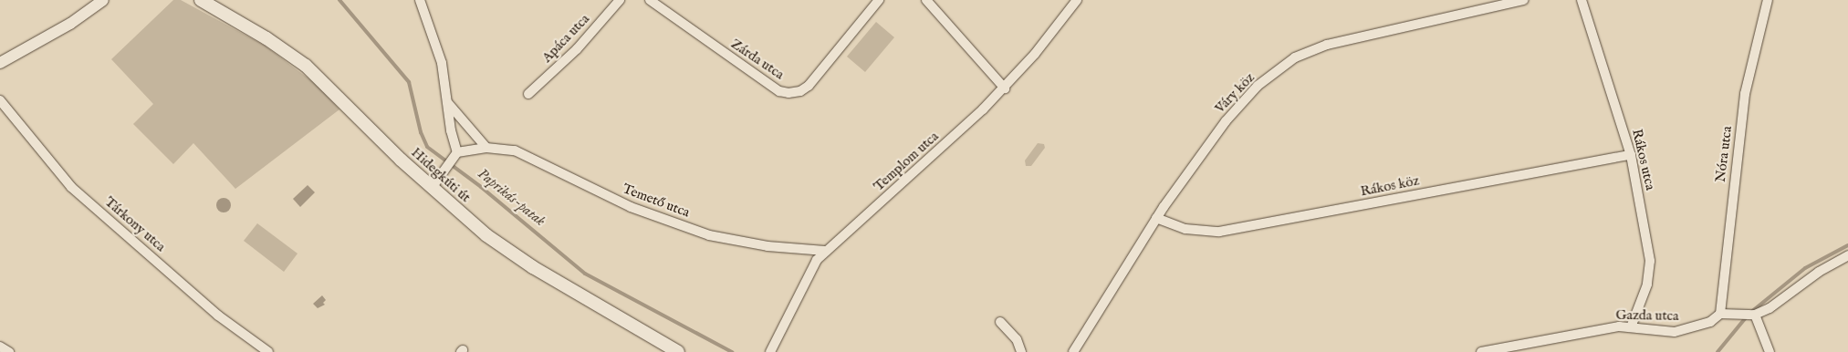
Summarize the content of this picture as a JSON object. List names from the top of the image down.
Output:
{
  "streets": {
    "main road": ["Hidegkúti út"],
    "street": [
      "Apáca utca",
      "Zárda utca",
      "Váry köz",
      "Nóra utca",
      "Rákos utca",
      "Templom utca",
      "Rákos köz",
      "Temető utca",
      "Tárkony utca",
      "Gazda utca"
    ]
  },
  "crossings": [
    ["Váry köz", "Rákos köz"],
    ["Nóra utca", "Gazda utca"],
    ["Rákos utca", "Rákos köz"],
    ["Rákos utca", "Gazda utca"],
    ["Templom utca", "Temető utca"]
  ],
  "water": ["Paprikás-patak"]
}
